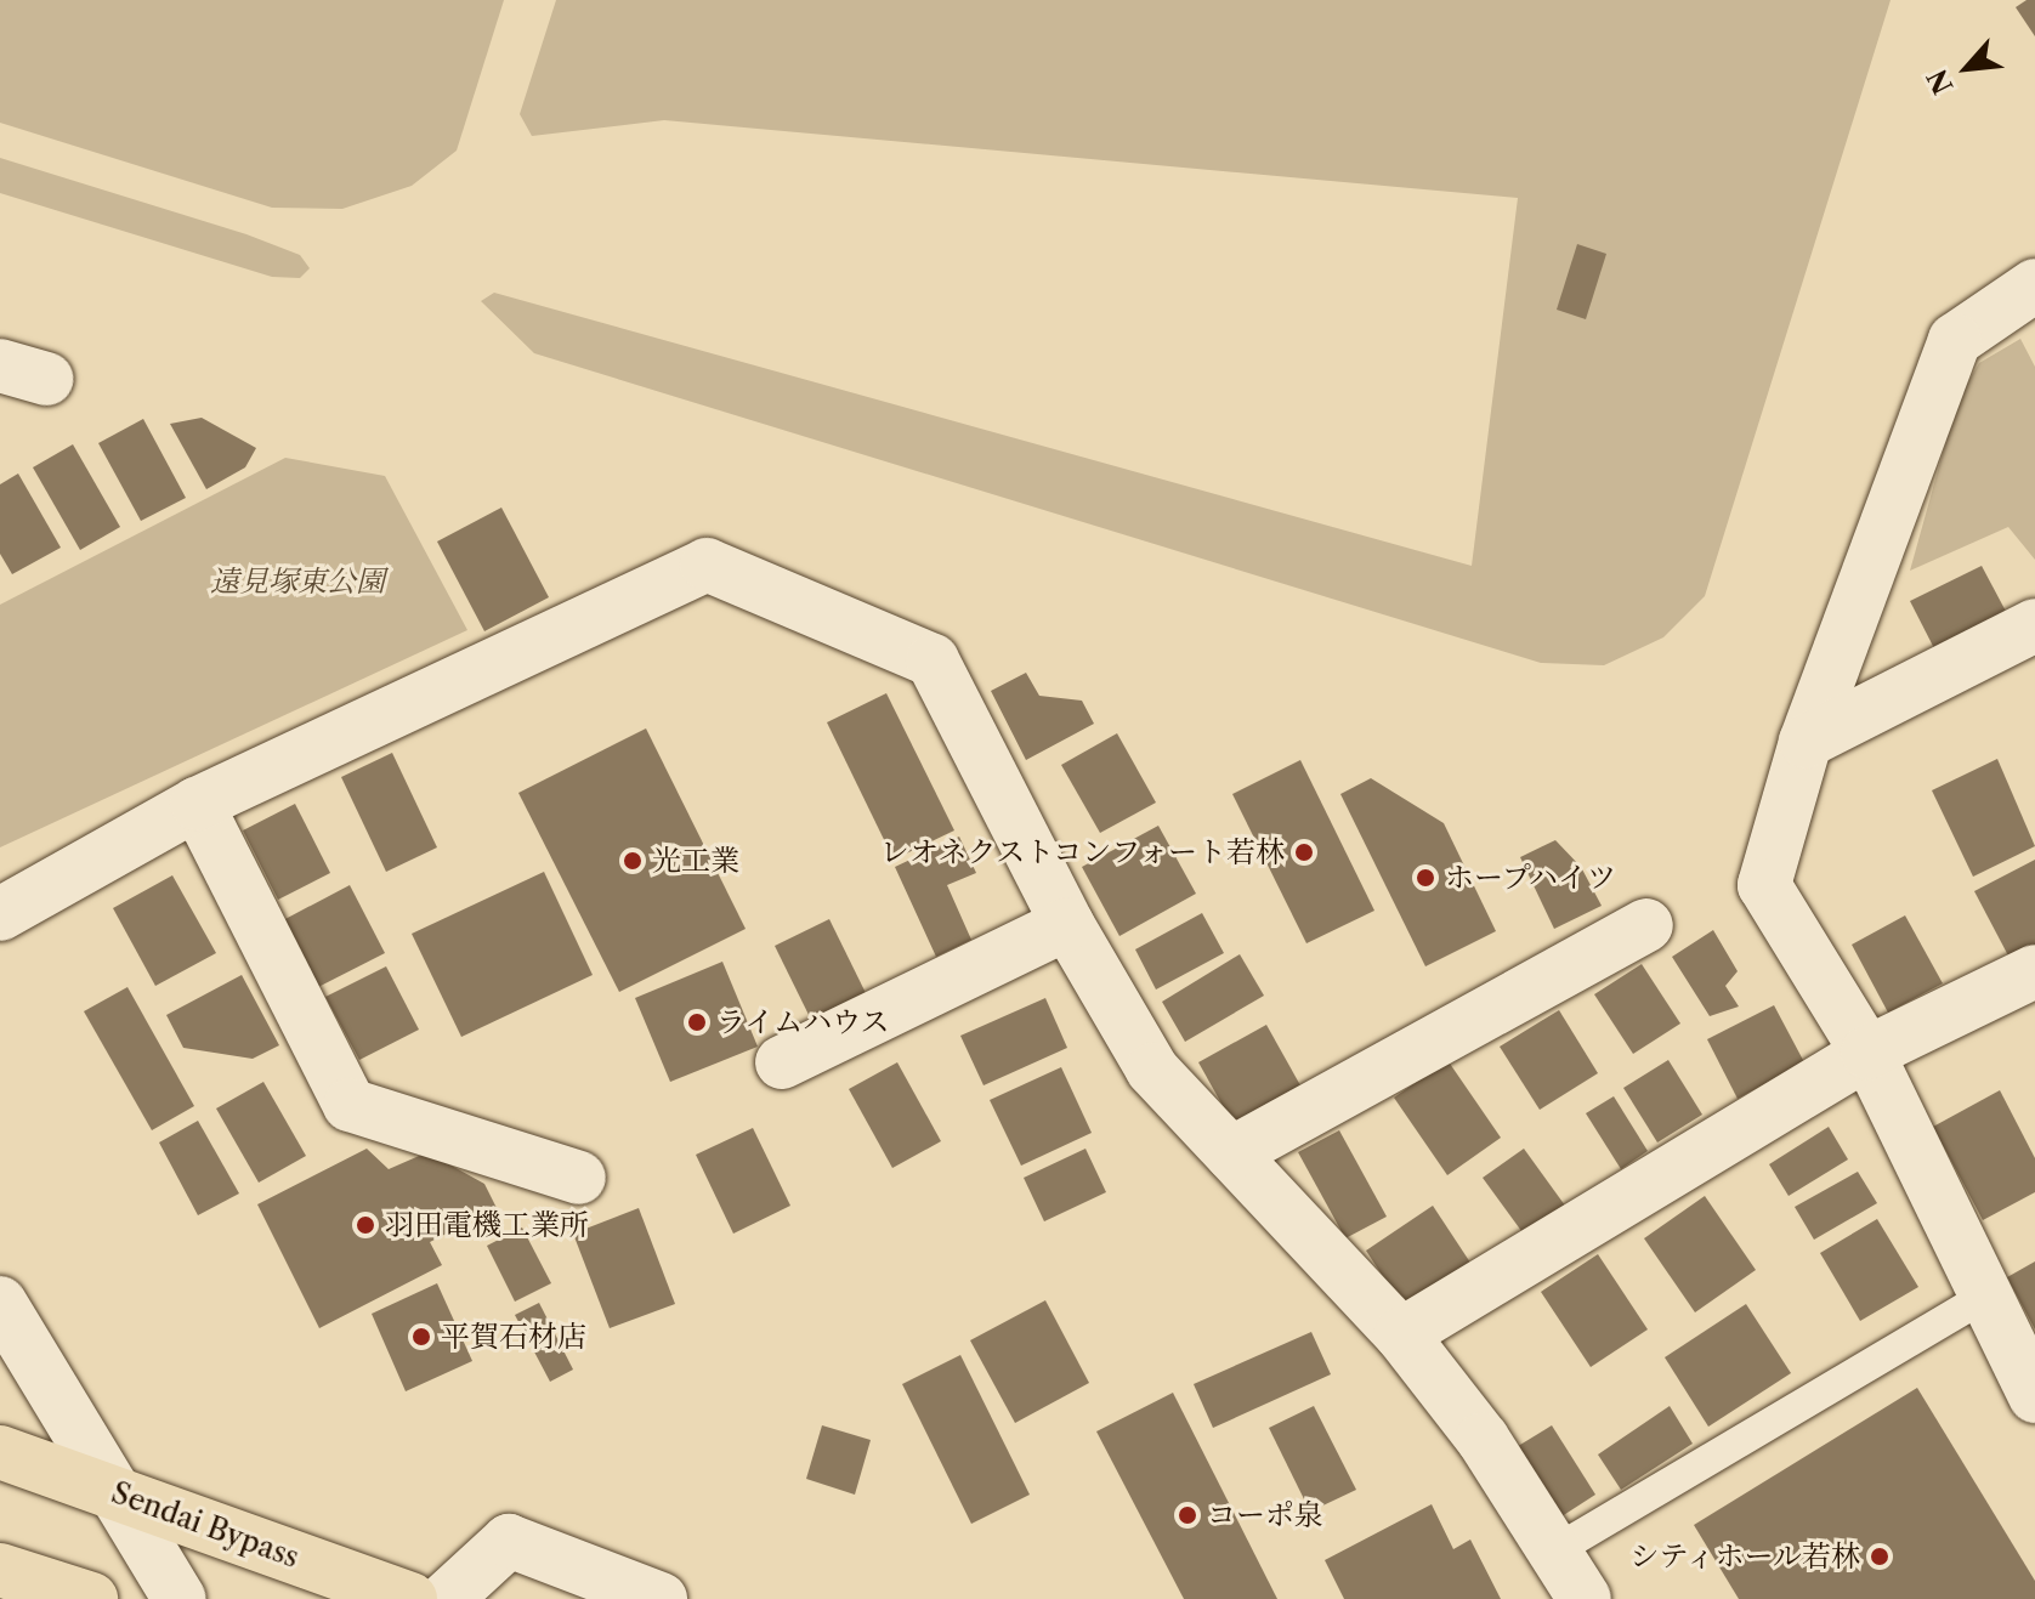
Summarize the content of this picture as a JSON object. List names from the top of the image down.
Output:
{
  "streets": {
    "highway": ["Sendai Bypass"]
  },
  "parks": ["遠見塚東公園"],
  "places": [
    "レオネクストコンフォート若林",
    "光工業",
    "ホープハイツ",
    "ライムハウス",
    "羽田電機工業所",
    "平賀石材店",
    "コーポ泉",
    "シティホール若林"
  ],
  "north": "bottom left"
}
